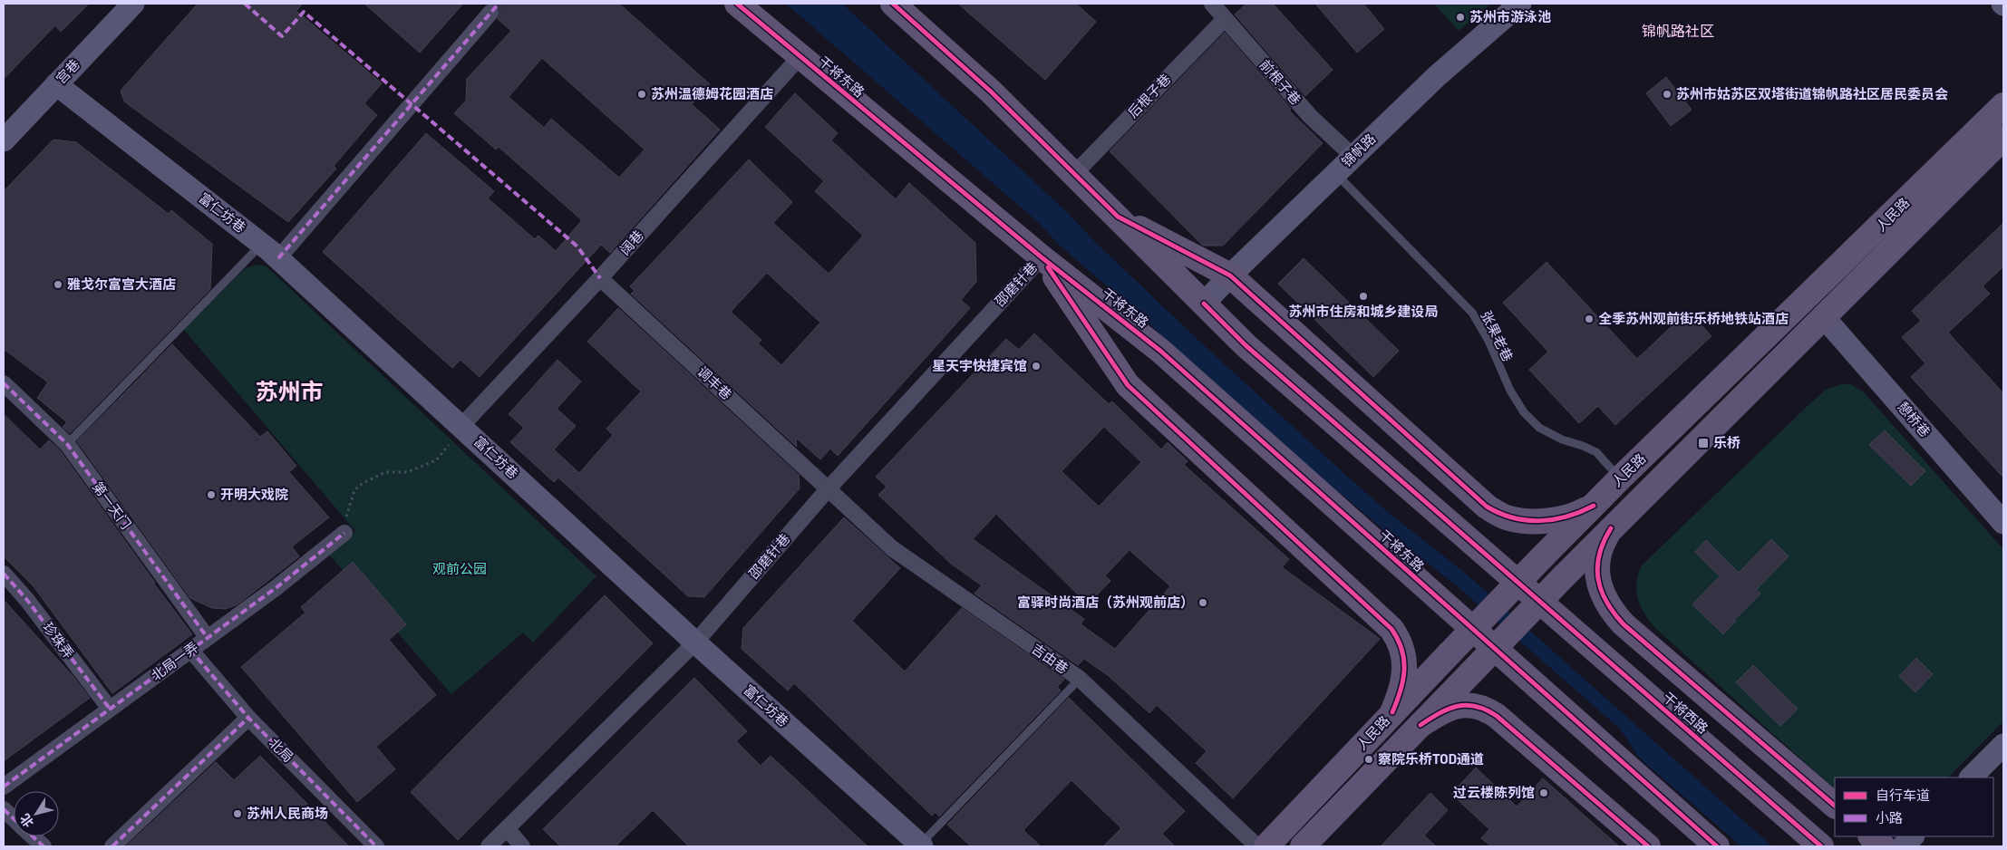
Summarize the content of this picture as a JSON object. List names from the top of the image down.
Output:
{
  "streets": {
    "main road": ["干将东路", "人民路", "干将西路"],
    "street": [
      "宫巷",
      "前根子巷",
      "后根子巷",
      "锦帆路",
      "富仁坊巷",
      "阔巷",
      "邵磨针巷",
      "调丰巷",
      "憩桥巷",
      "第一天门",
      "珍珠弄",
      "吉由巷",
      "北局一弄",
      "北局"
    ],
    "lane": ["张果老巷"]
  },
  "crossings": [
    ["宫巷", "富仁坊巷"],
    ["干将东路", "阔巷"],
    ["干将东路", "邵磨针巷"],
    ["前根子巷", "后根子巷"],
    ["前根子巷", "锦帆路"],
    ["锦帆路", "张果老巷"],
    ["锦帆路", "干将西路"],
    ["富仁坊巷", "阔巷"],
    ["富仁坊巷", "邵磨针巷"],
    ["人民路", "张果老巷"],
    ["人民路", "憩桥巷"],
    ["阔巷", "调丰巷"],
    ["邵磨针巷", "调丰巷"],
    ["邵磨针巷", "吉由巷"],
    ["调丰巷", "吉由巷"],
    ["第一天门", "北局一弄"],
    ["珍珠弄", "北局一弄"],
    ["北局一弄", "北局"]
  ],
  "districts": ["锦帆路社区", "苏州市"],
  "parks": ["观前公园"],
  "places": {
    "other": [
      "苏州市游泳池",
      "苏州温德姆花园酒店",
      "苏州市姑苏区双塔街道锦帆路社区居民委员会",
      "雅戈尔富宫大酒店",
      "苏州市住房和城乡建设局",
      "全季苏州观前街乐桥地铁站酒店",
      "星天宇快捷宾馆",
      "开明大戏院",
      "富驿时尚酒店（苏州观前店）",
      "察院乐桥TOD通道",
      "过云楼陈列馆",
      "苏州人民商场"
    ],
    "transit": ["乐桥"]
  },
  "legend": ["自行车道", "小路"],
  "north": "bottom left"
}
